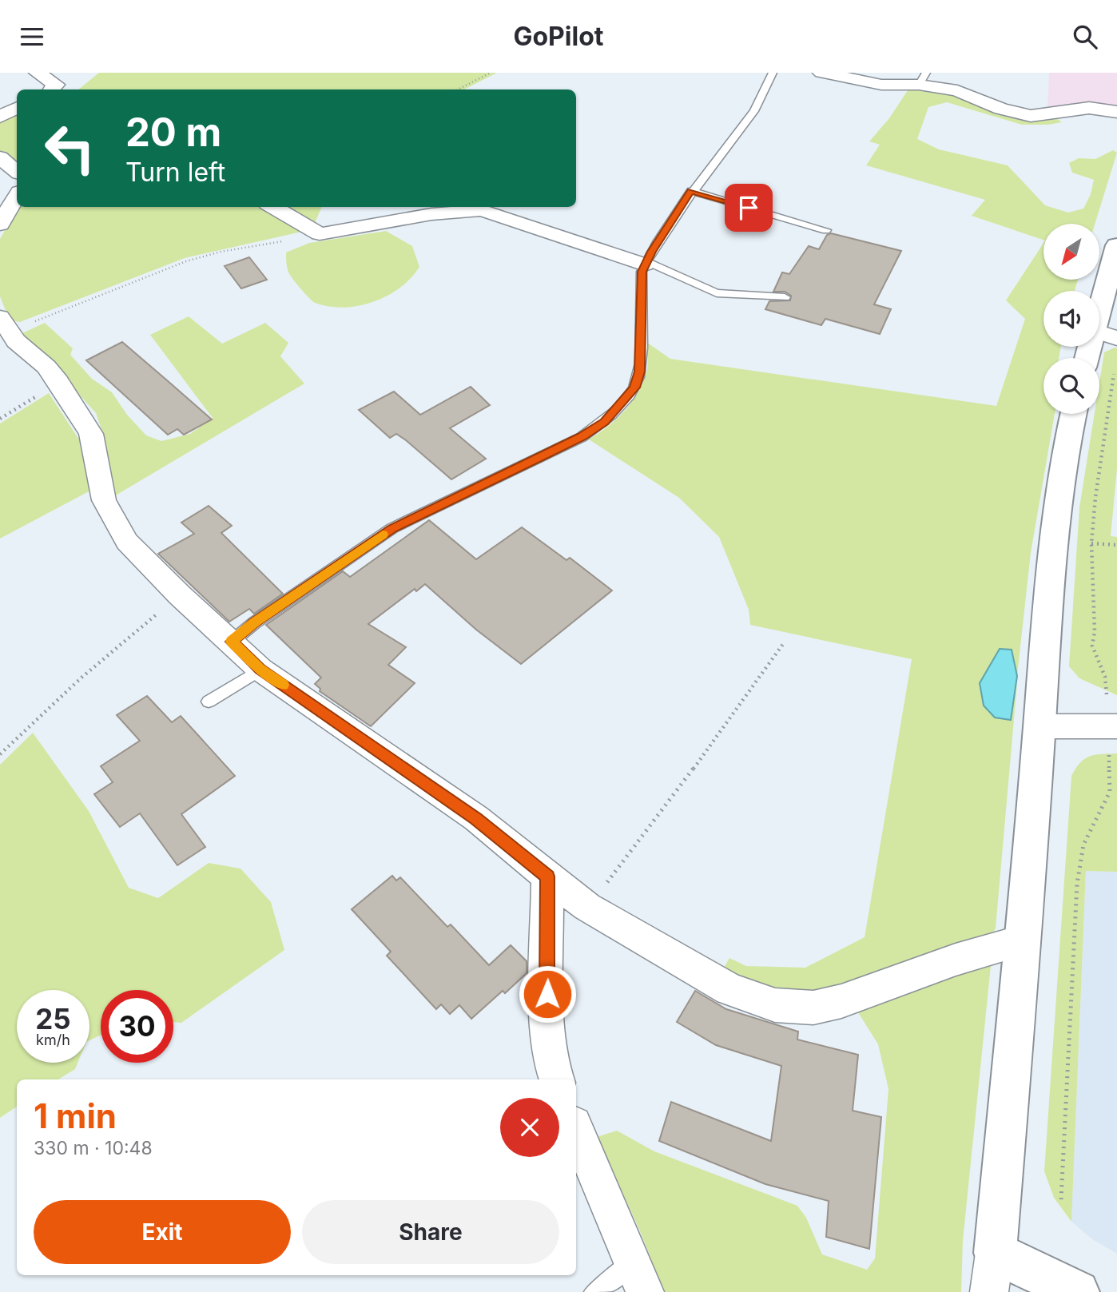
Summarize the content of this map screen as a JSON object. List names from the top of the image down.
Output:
{
  "north": "bottom left",
  "page": {
    "header": "GoPilot",
    "turn": ["20 m", "Turn left"],
    "speed": "25 km/h",
    "limit": "30",
    "heading": ["1 min", "330 m · 10:48"],
    "buttons": ["Exit", "Share"]
  }
}
